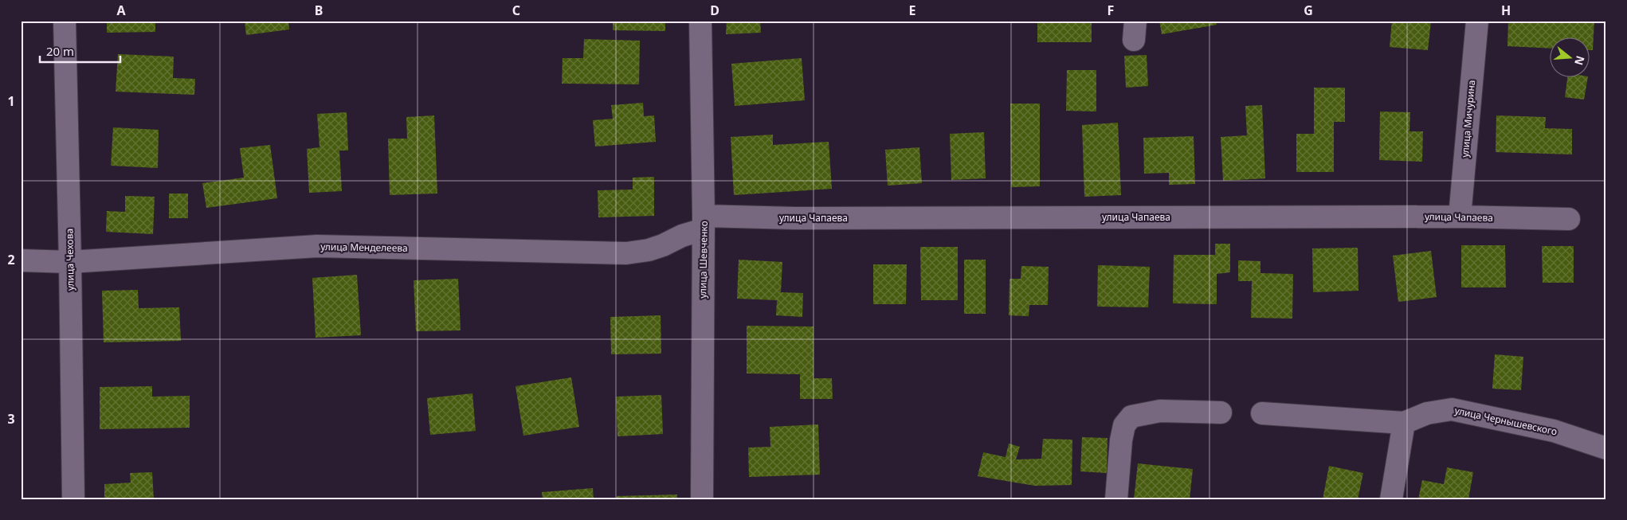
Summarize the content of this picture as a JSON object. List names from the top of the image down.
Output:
{
  "streets": {
    "street": [
      "улица Мичурина",
      "улица Чапаева",
      "улица Менделеева",
      "улица Чехова",
      "улица Шевченко",
      "улица Чернышевского"
    ]
  },
  "crossings": [
    ["улица Мичурина", "улица Чапаева"],
    ["улица Чапаева", "улица Менделеева"],
    ["улица Чапаева", "улица Шевченко"],
    ["улица Менделеева", "улица Чехова"],
    ["улица Менделеева", "улица Шевченко"]
  ],
  "scale_bar": "20 m",
  "north": "right",
  "grid": {
    "columns": [
      "A",
      "B",
      "C",
      "D",
      "E",
      "F",
      "G",
      "H"
    ],
    "rows": ["1", "2", "3"]
  }
}
